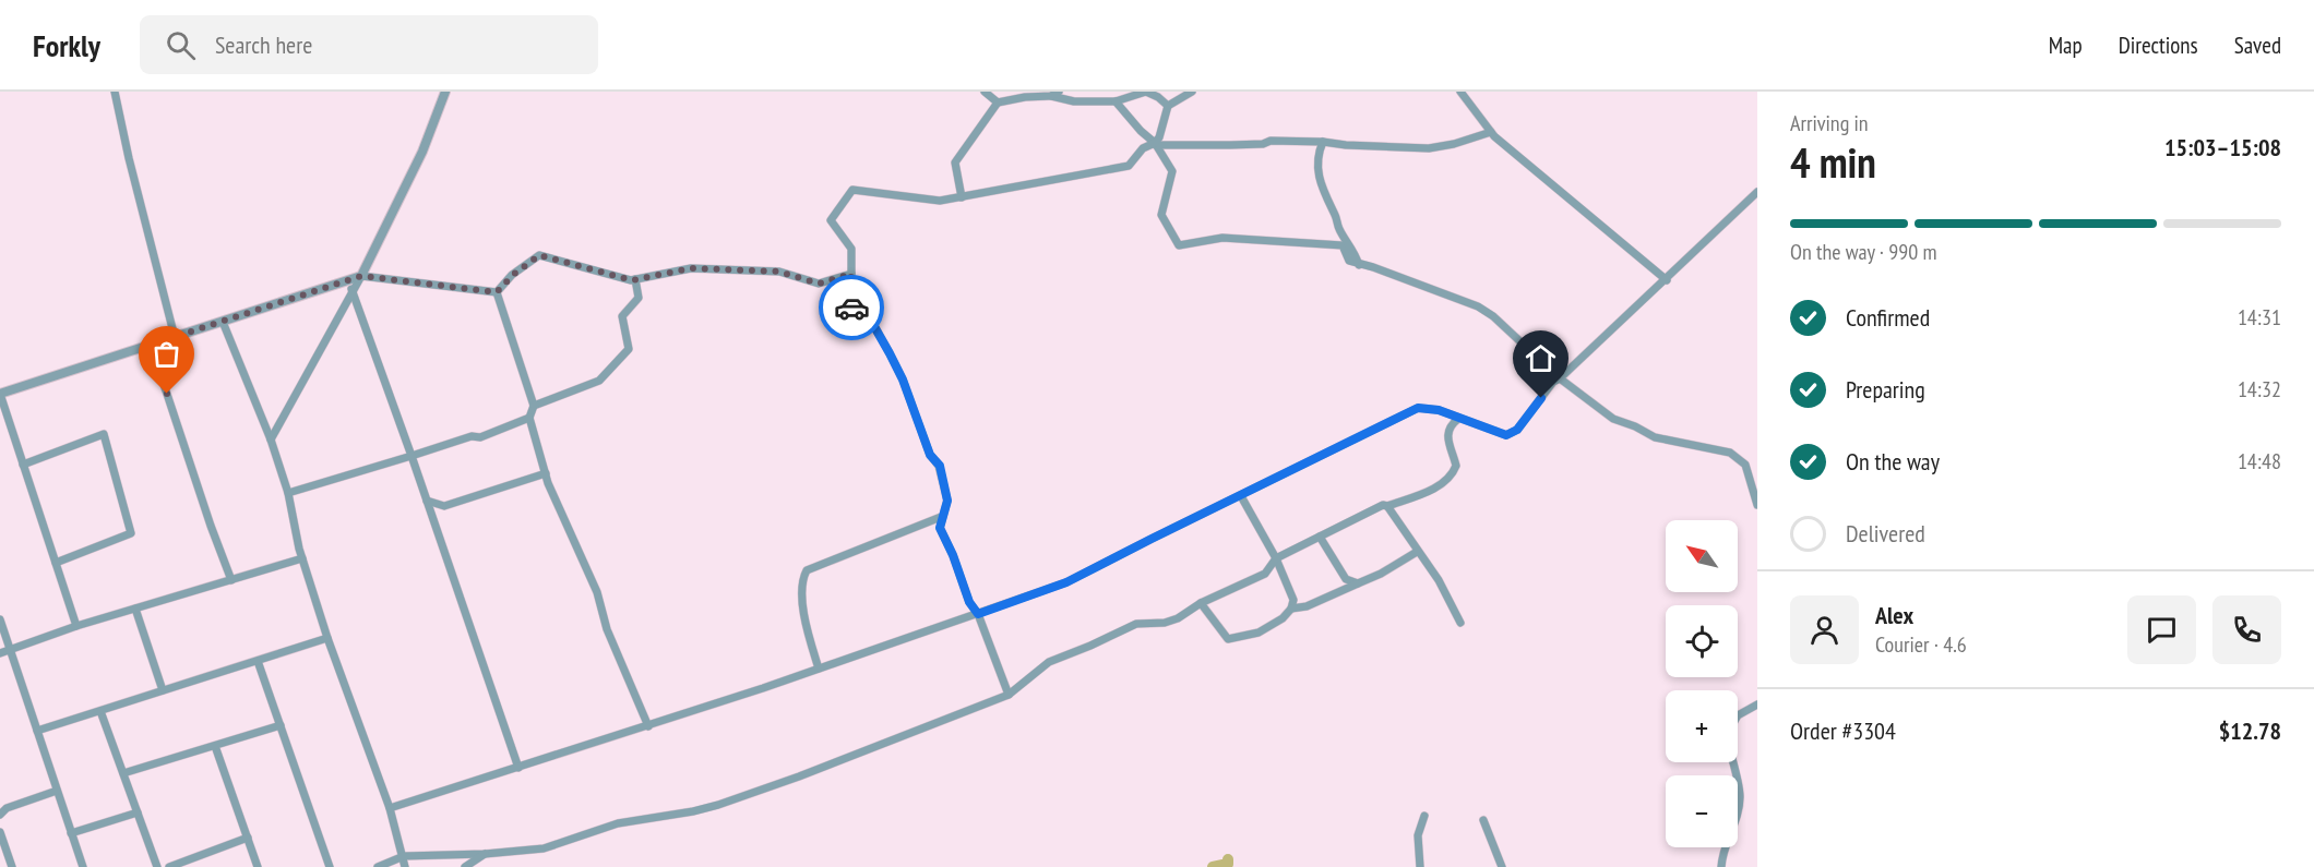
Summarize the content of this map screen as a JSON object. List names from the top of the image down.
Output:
{
  "north": "top left",
  "page": {
    "header": "Forkly",
    "search": "Search here",
    "nav": ["Map", "Directions", "Saved"],
    "heading": ["4 min", "Arriving in", "15:03–15:08"],
    "panel": [
      "Alex",
      "Courier · 4.6",
      "Order #3304",
      "$12.78"
    ],
    "bar": "On the way · 990 m",
    "list": [
      ["Confirmed", "14:31"],
      ["Preparing", "14:32"],
      ["On the way", "14:48"],
      "Delivered"
    ],
    "map_buttons": ["+", "−"]
  }
}
